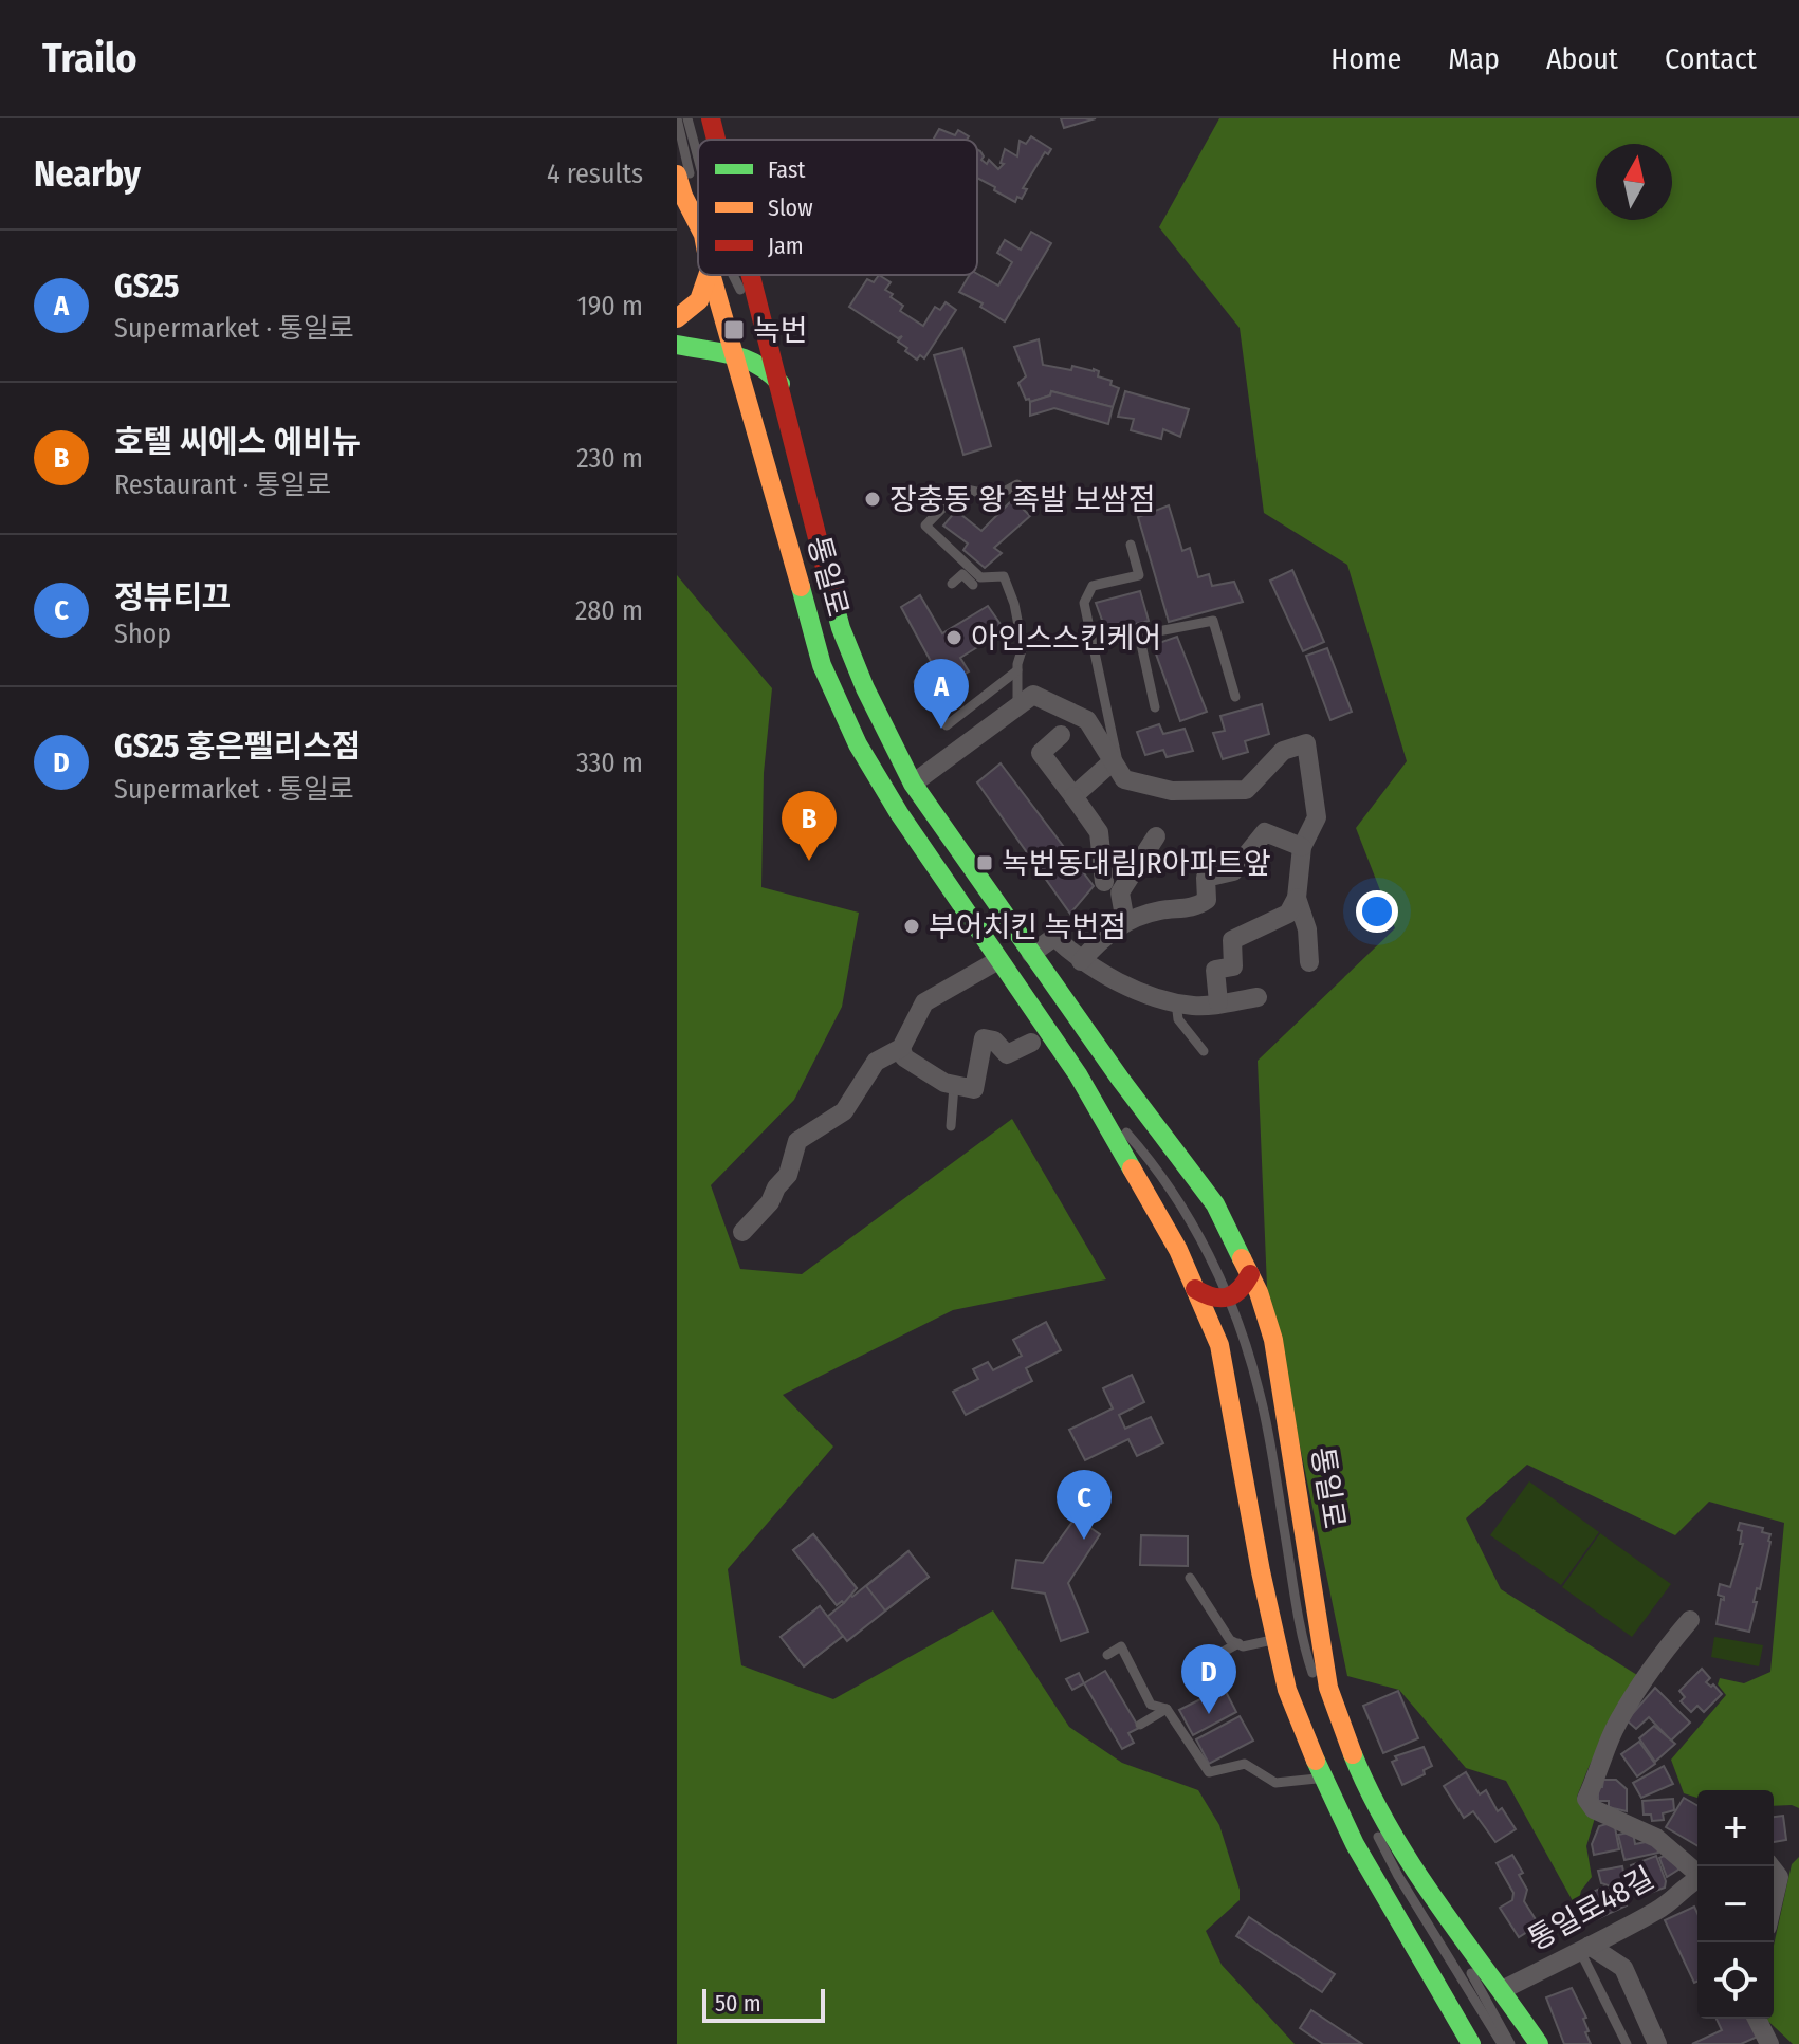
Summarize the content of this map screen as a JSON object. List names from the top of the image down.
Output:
{
  "streets": {
    "main road": ["통일로"],
    "street": ["통일로48길"]
  },
  "crossings": [
    ["통일로", "통일로48길"]
  ],
  "places": {
    "transit": ["녹번", "녹번동대림JR아파트앞"],
    "other": ["장충동 왕 족발 보쌈점", "아인스스킨케어", "부어치킨 녹번점"]
  },
  "legend": ["Fast", "Slow", "Jam"],
  "scale_bar": "50 m",
  "north": "top",
  "page": {
    "header": "Trailo",
    "nav": [
      "Home",
      "Map",
      "About",
      "Contact"
    ],
    "heading": ["Nearby", "4 results"],
    "list": [
      {
        "mark": "A",
        "name": "GS25",
        "note": "Supermarket · 통일로",
        "value": "190 m"
      },
      {
        "mark": "B",
        "name": "호텔 씨에스 에비뉴",
        "note": "Restaurant · 통일로",
        "value": "230 m"
      },
      {
        "mark": "C",
        "name": "정뷰티끄",
        "note": "Shop",
        "value": "280 m"
      },
      {
        "mark": "D",
        "name": "GS25 홍은펠리스점",
        "note": "Supermarket · 통일로",
        "value": "330 m"
      }
    ],
    "pins": [
      "A",
      "B",
      "C",
      "D"
    ],
    "map_buttons": ["+", "−"],
    "scale": "50 m"
  }
}
